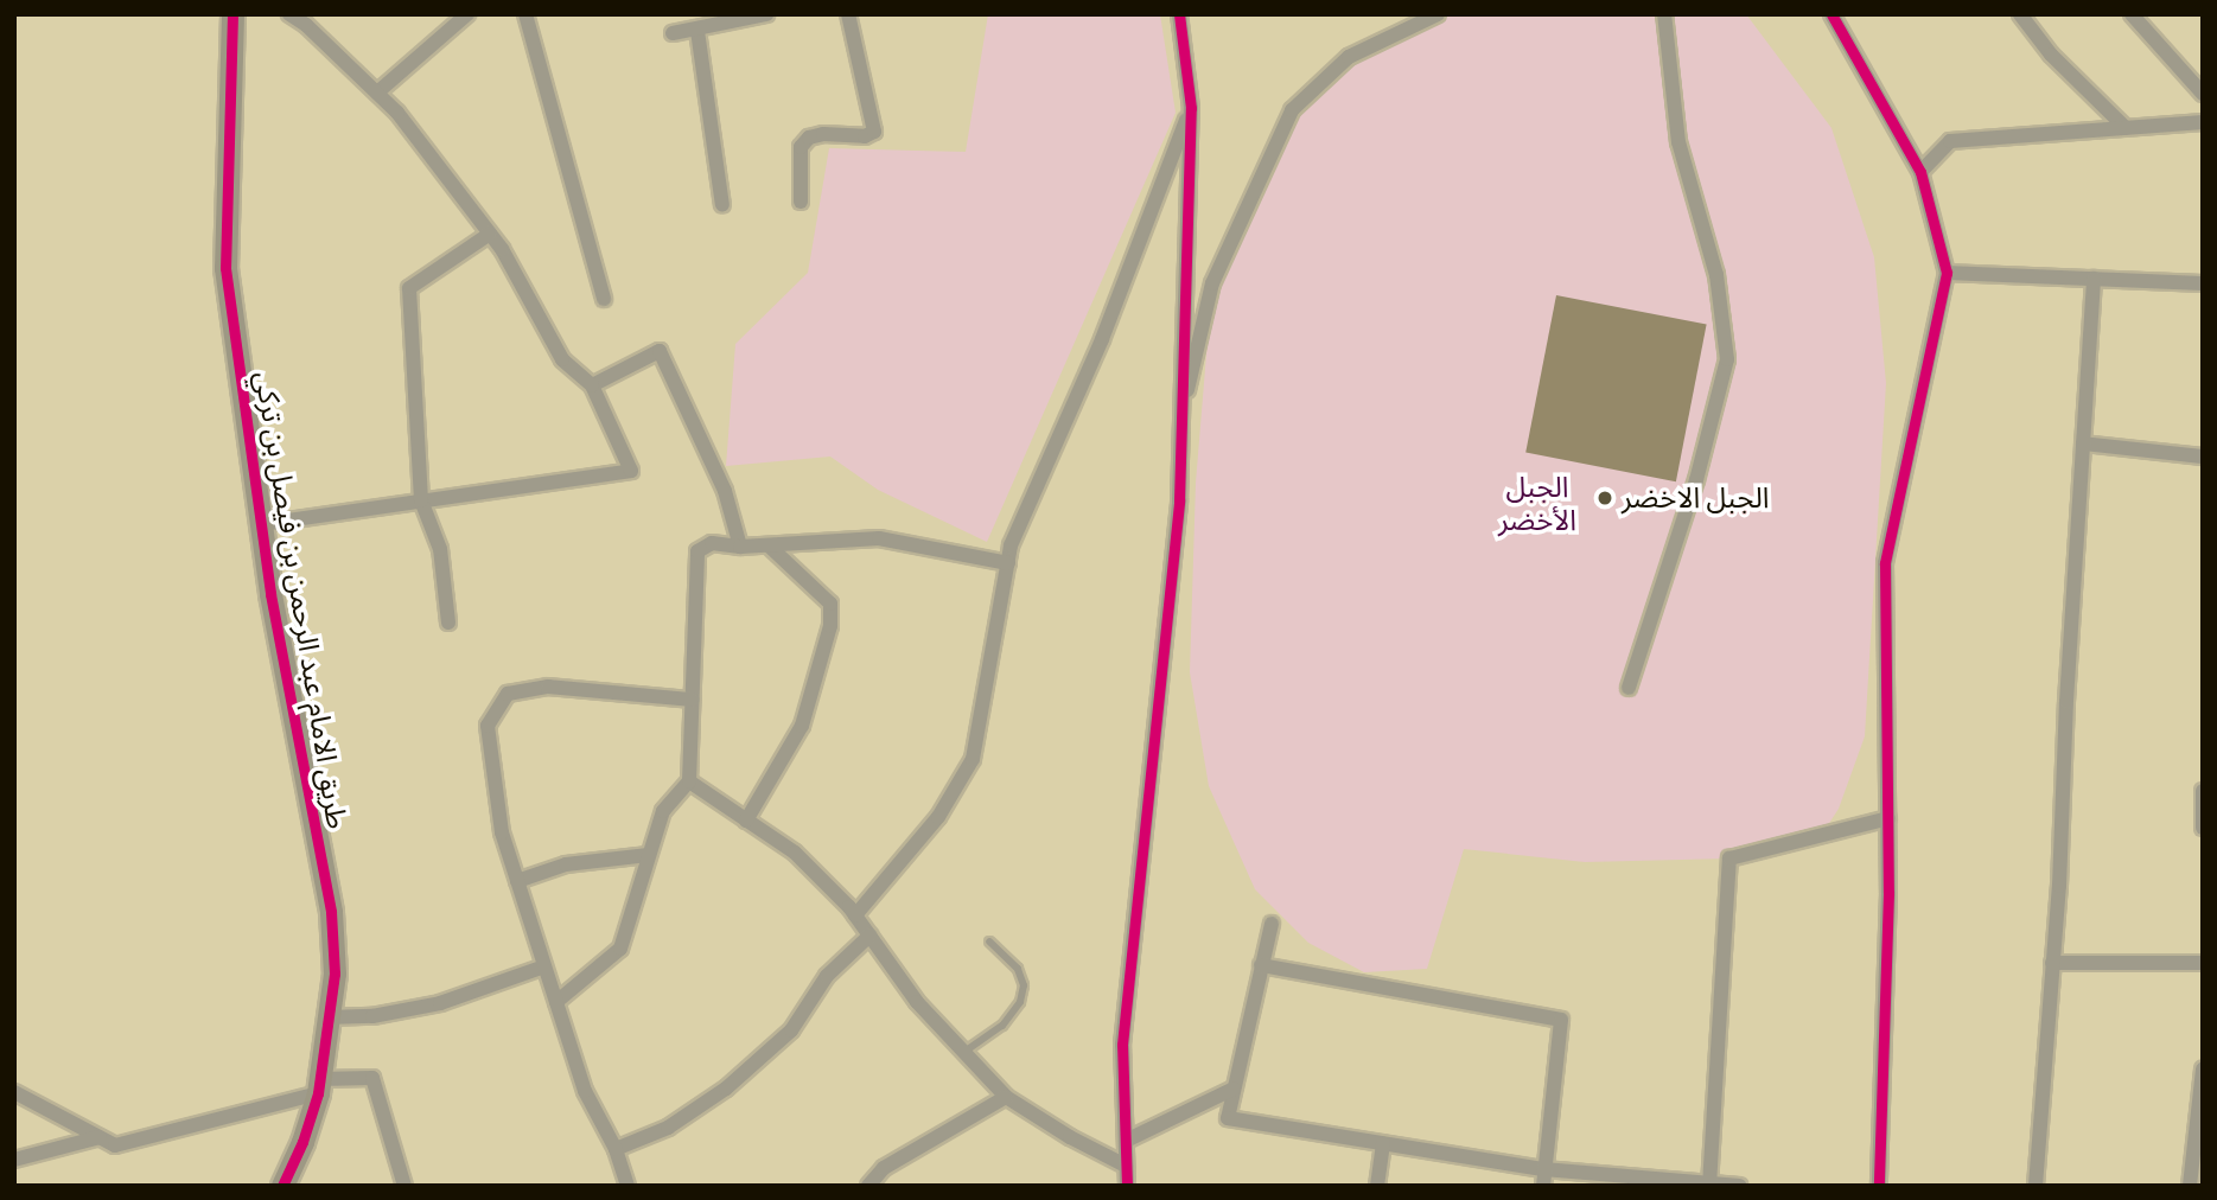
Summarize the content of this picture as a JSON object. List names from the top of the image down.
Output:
{
  "streets": {
    "street": ["طريق الامام عبد الرحمن بن فيصل بن تركي"]
  },
  "parks": ["الجبل الأخضر"],
  "places": ["الجبل الاخضر"]
}
